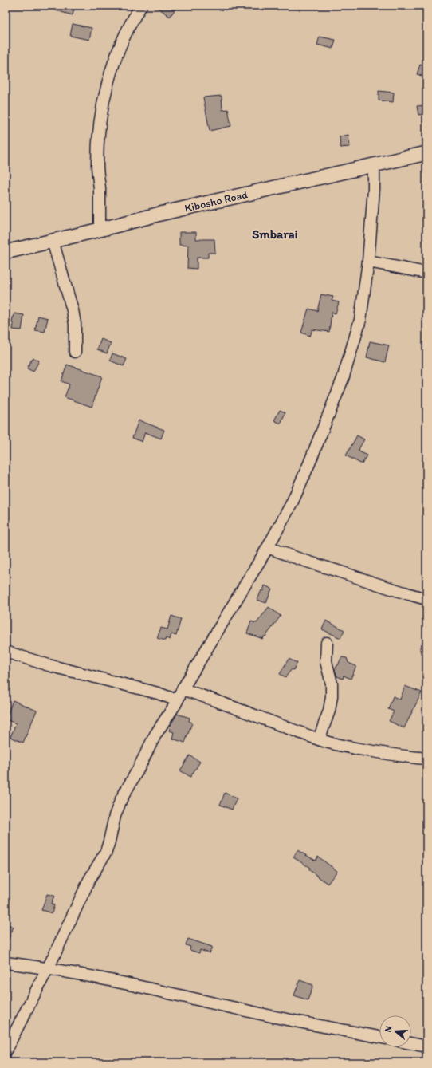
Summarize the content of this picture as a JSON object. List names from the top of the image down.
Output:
{
  "streets": {
    "street": ["Kibosho Road"]
  },
  "districts": ["Smbarai"],
  "north": "left"
}
